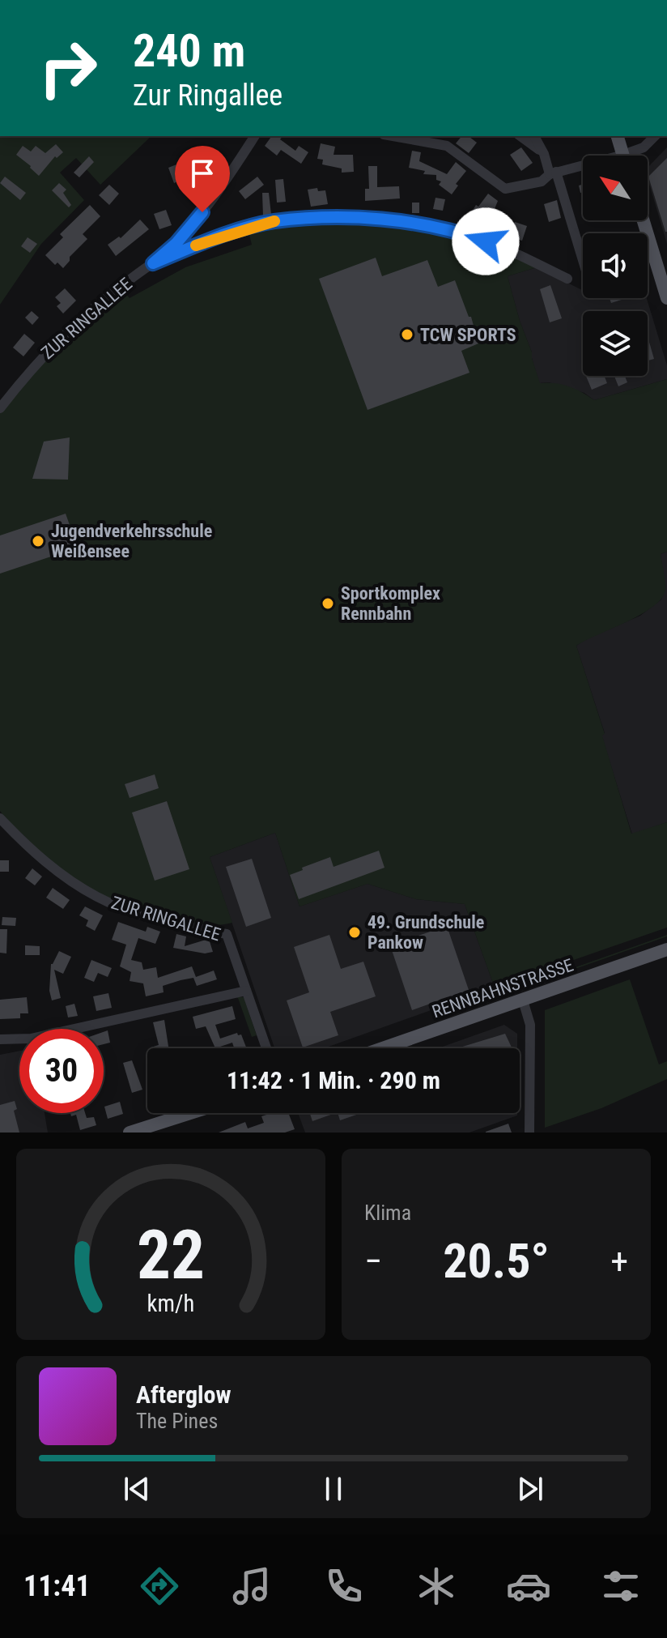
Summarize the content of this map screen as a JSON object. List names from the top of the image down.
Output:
{
  "streets": {
    "main road": ["RENNBAHNSTRASSE"],
    "street": ["ZUR RINGALLEE"]
  },
  "places": [
    "TCW SPORTS",
    "Jugendverkehrsschule Weißensee",
    "Sportkomplex Rennbahn",
    "49. Grundschule Pankow"
  ],
  "north": "top left",
  "page": {
    "turn": ["240 m", "Zur Ringallee"],
    "limit": "30",
    "trip": "11:42 · 1 Min. · 290 m",
    "tile": "Klima",
    "heat": ["−", "20.5°", "+"],
    "song": ["Afterglow", "The Pines"],
    "tabs": "11:41",
    "gauge": ["22", "km/h"]
  }
}
